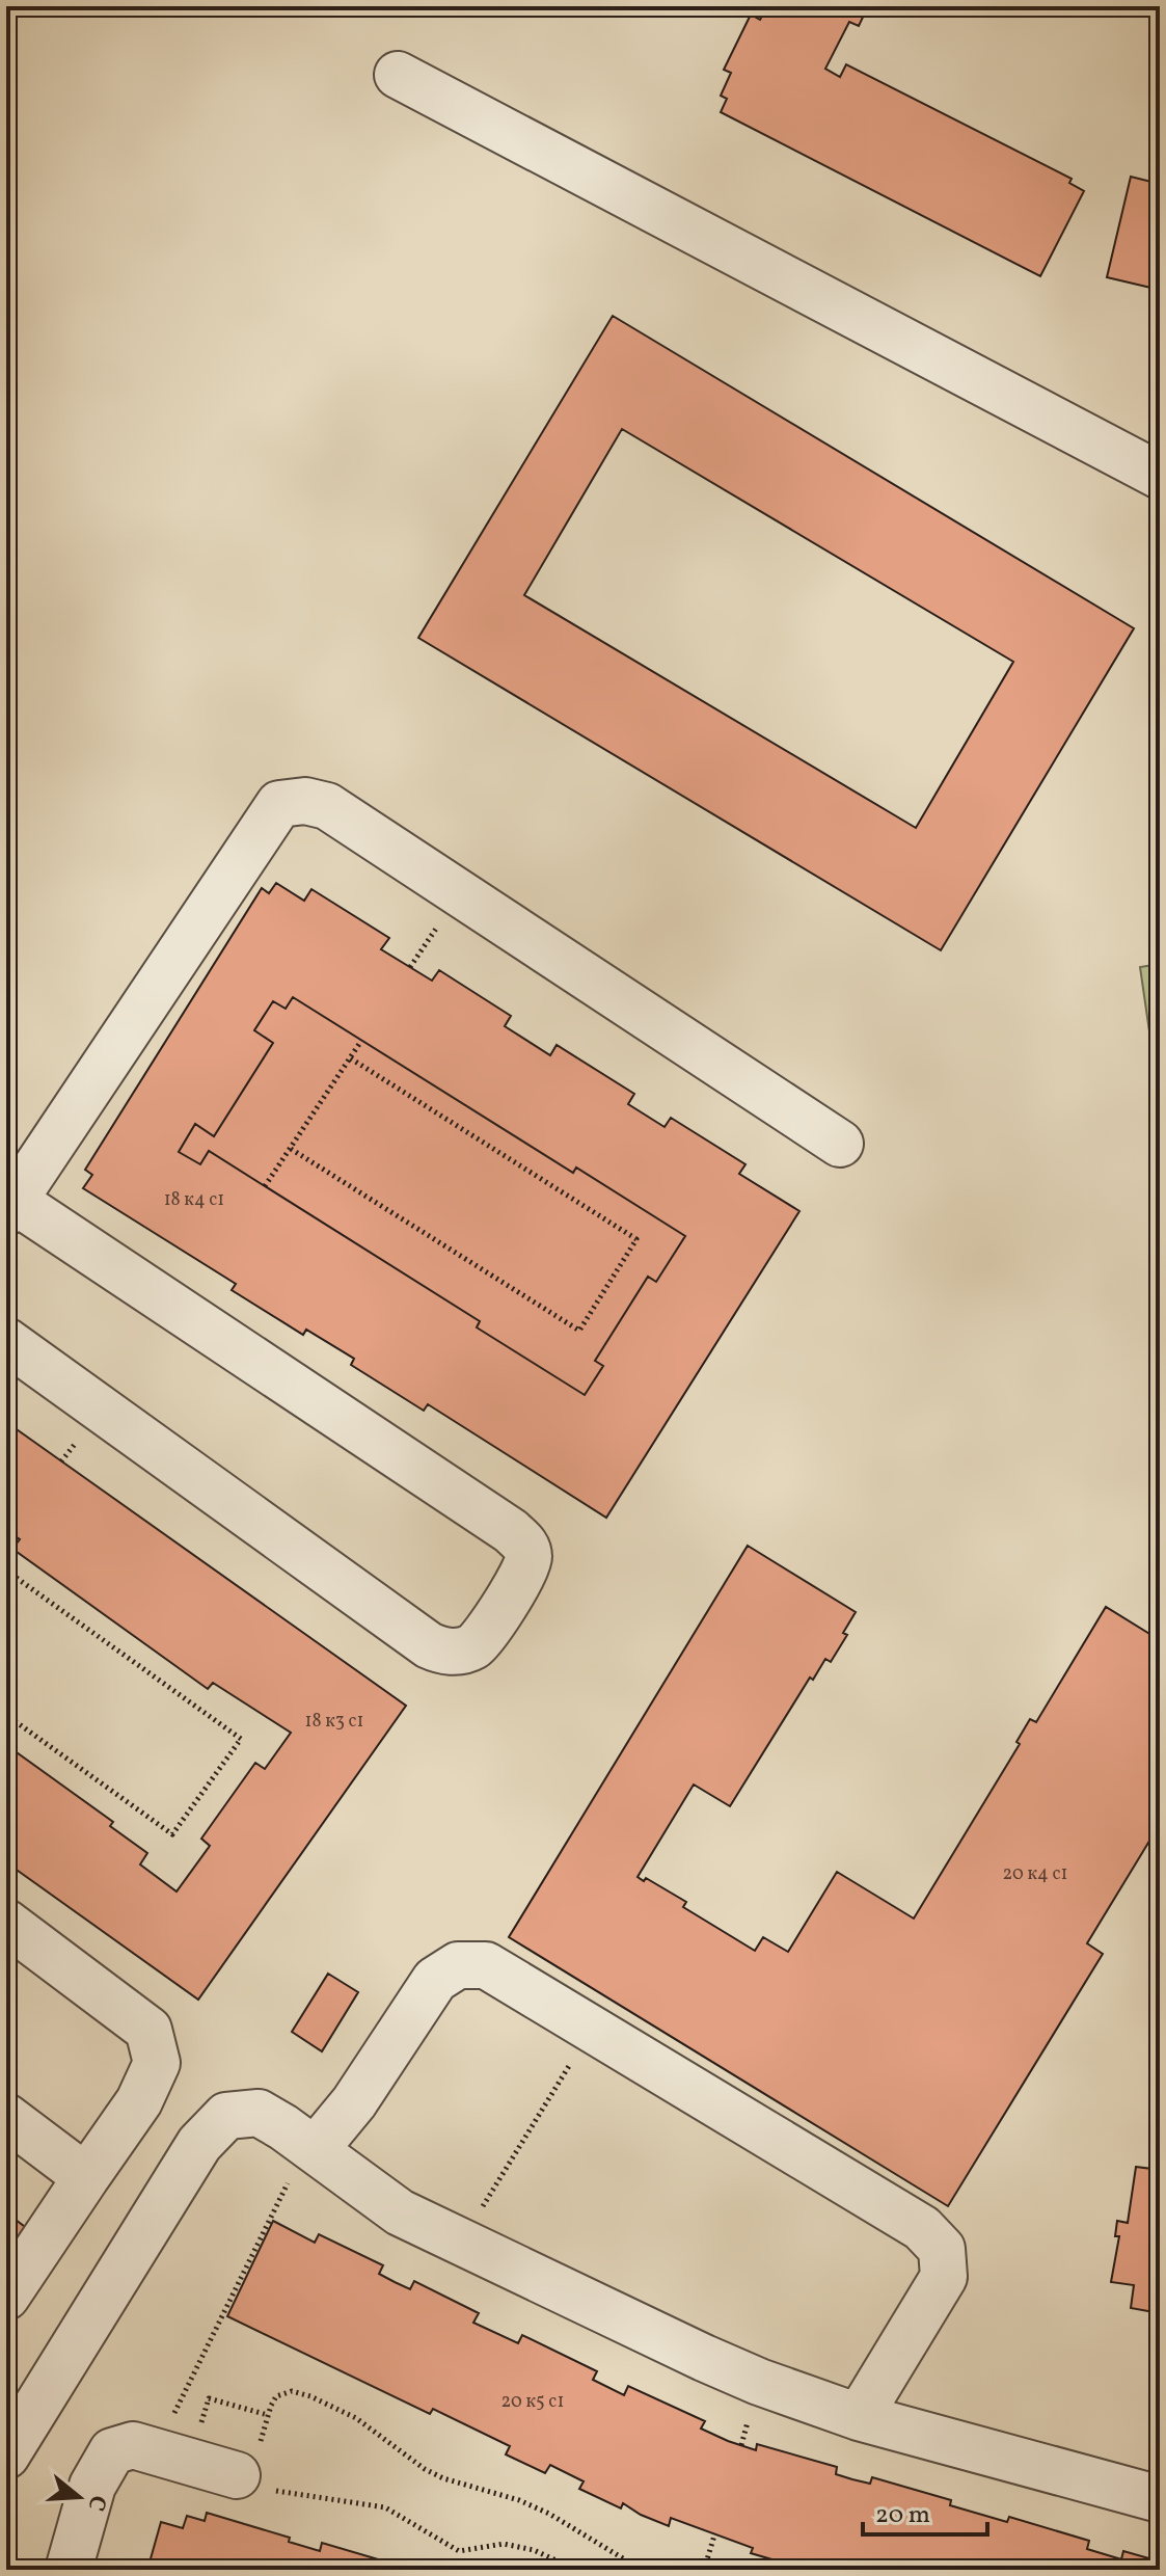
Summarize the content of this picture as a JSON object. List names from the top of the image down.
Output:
{
  "house_numbers": [
    "18 к4 с1",
    "18 к3 с1",
    "20 к4 с1",
    "20 к5 с1"
  ],
  "scale_bar": "20 m",
  "north": "right"
}
